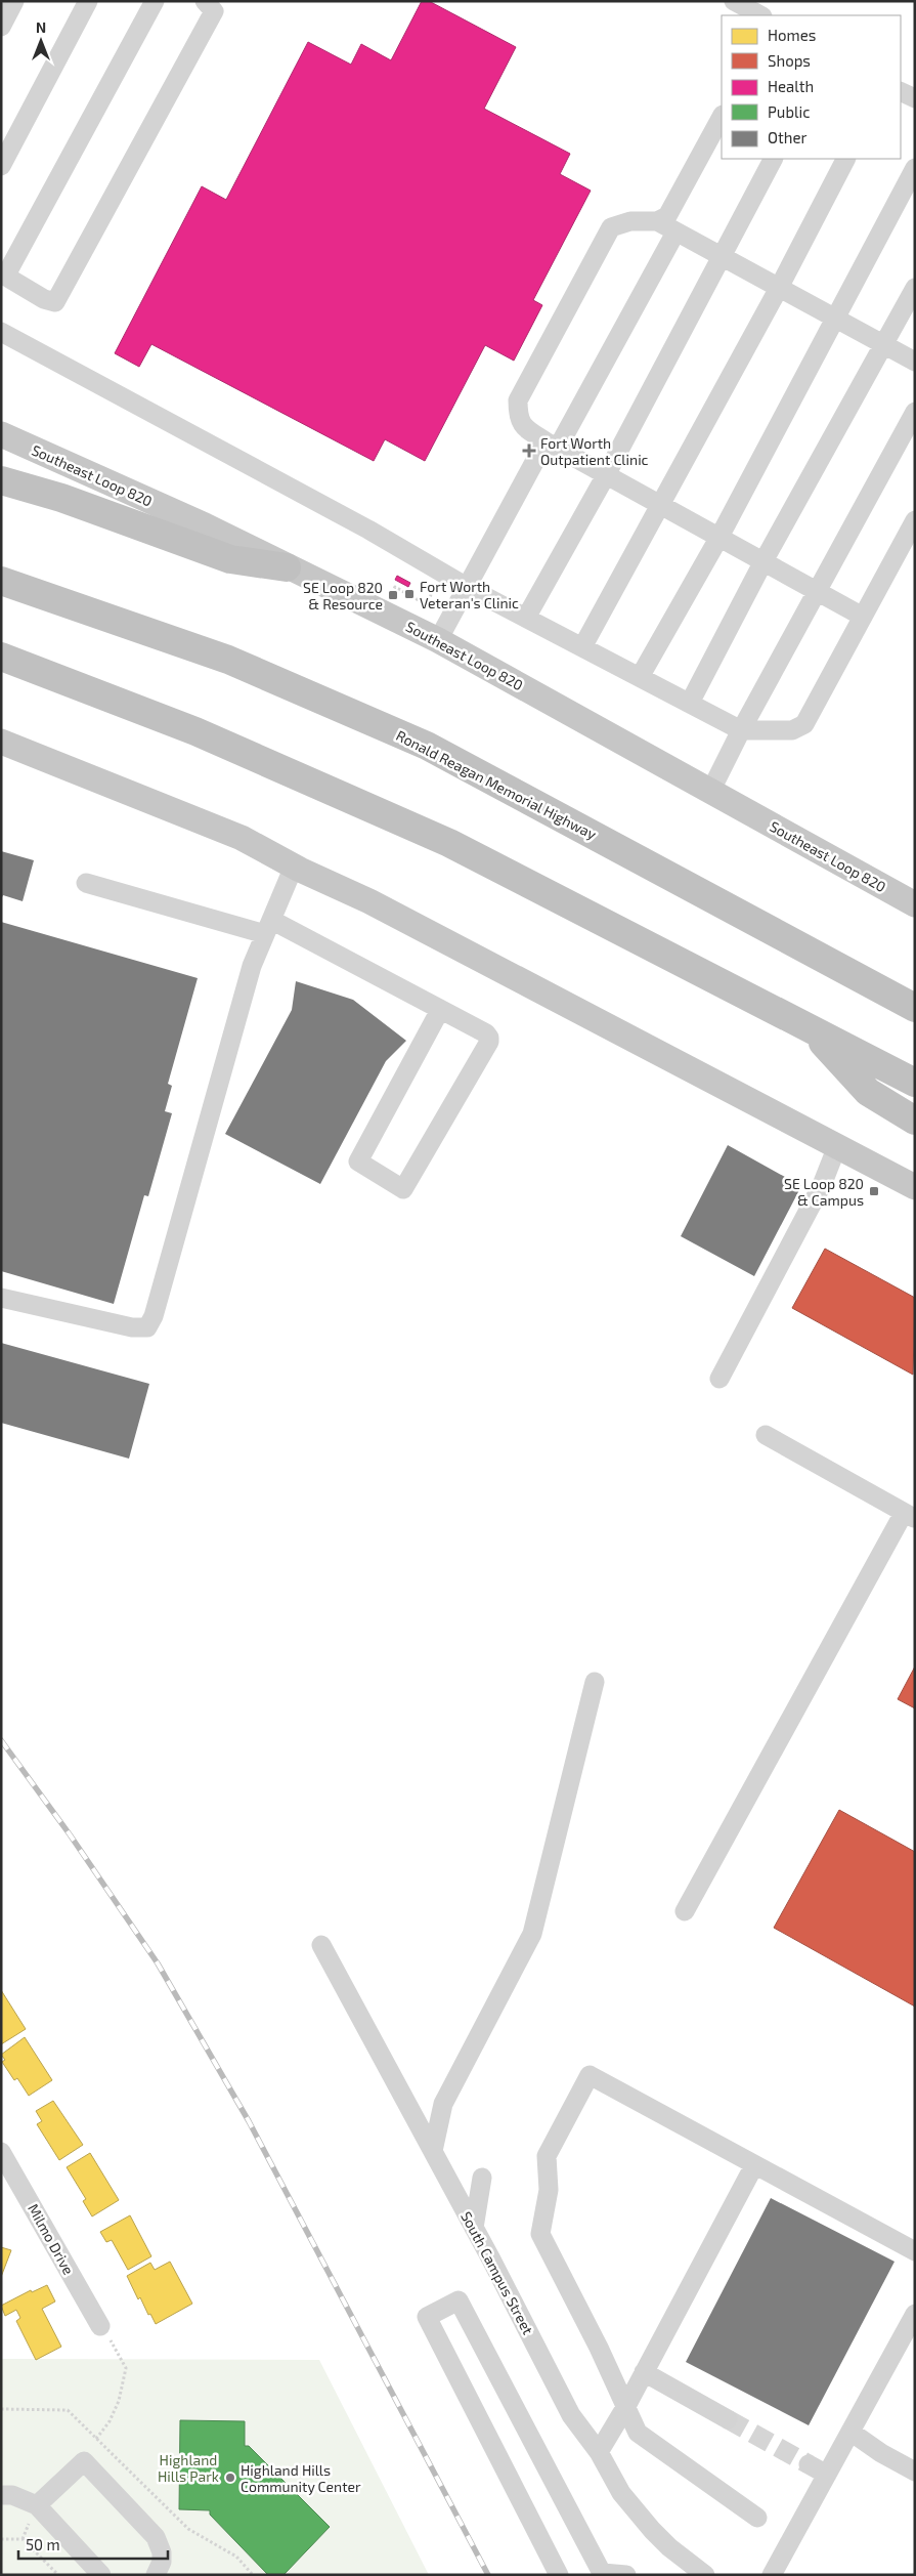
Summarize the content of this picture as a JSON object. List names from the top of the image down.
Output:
{
  "streets": {
    "highway": ["Ronald Reagan Memorial Highway"],
    "main road": ["Southeast Loop 820"],
    "street": ["Milmo Drive", "South Campus Street"]
  },
  "parks": ["Highland Hills Park"],
  "places": {
    "health": ["Fort Worth Outpatient Clinic"],
    "transit": ["Fort Worth Veteran's Clinic", "SE Loop 820 & Resource", "SE Loop 820 & Campus"],
    "other": ["Highland Hills Community Center"]
  },
  "legend": [
    "Homes",
    "Shops",
    "Health",
    "Public",
    "Other"
  ],
  "scale_bar": "50 m",
  "north": "top"
}
